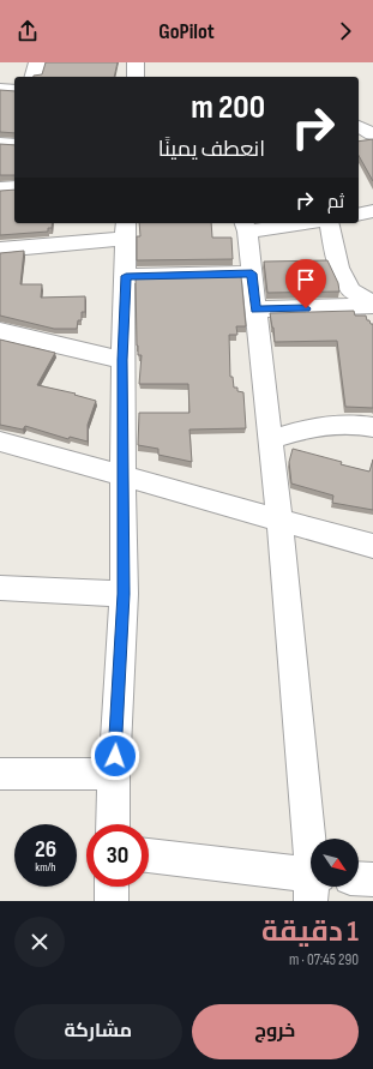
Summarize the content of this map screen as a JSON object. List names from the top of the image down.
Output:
{
  "north": "bottom right",
  "page": {
    "header": "GoPilot",
    "turn": ["200 m", "انعطف يمينًا"],
    "then": "ثم",
    "speed": "26 km/h",
    "limit": "30",
    "heading": ["1 دقيقة", "290 m · 07:45"],
    "buttons": ["خروج", "مشاركة"]
  }
}
